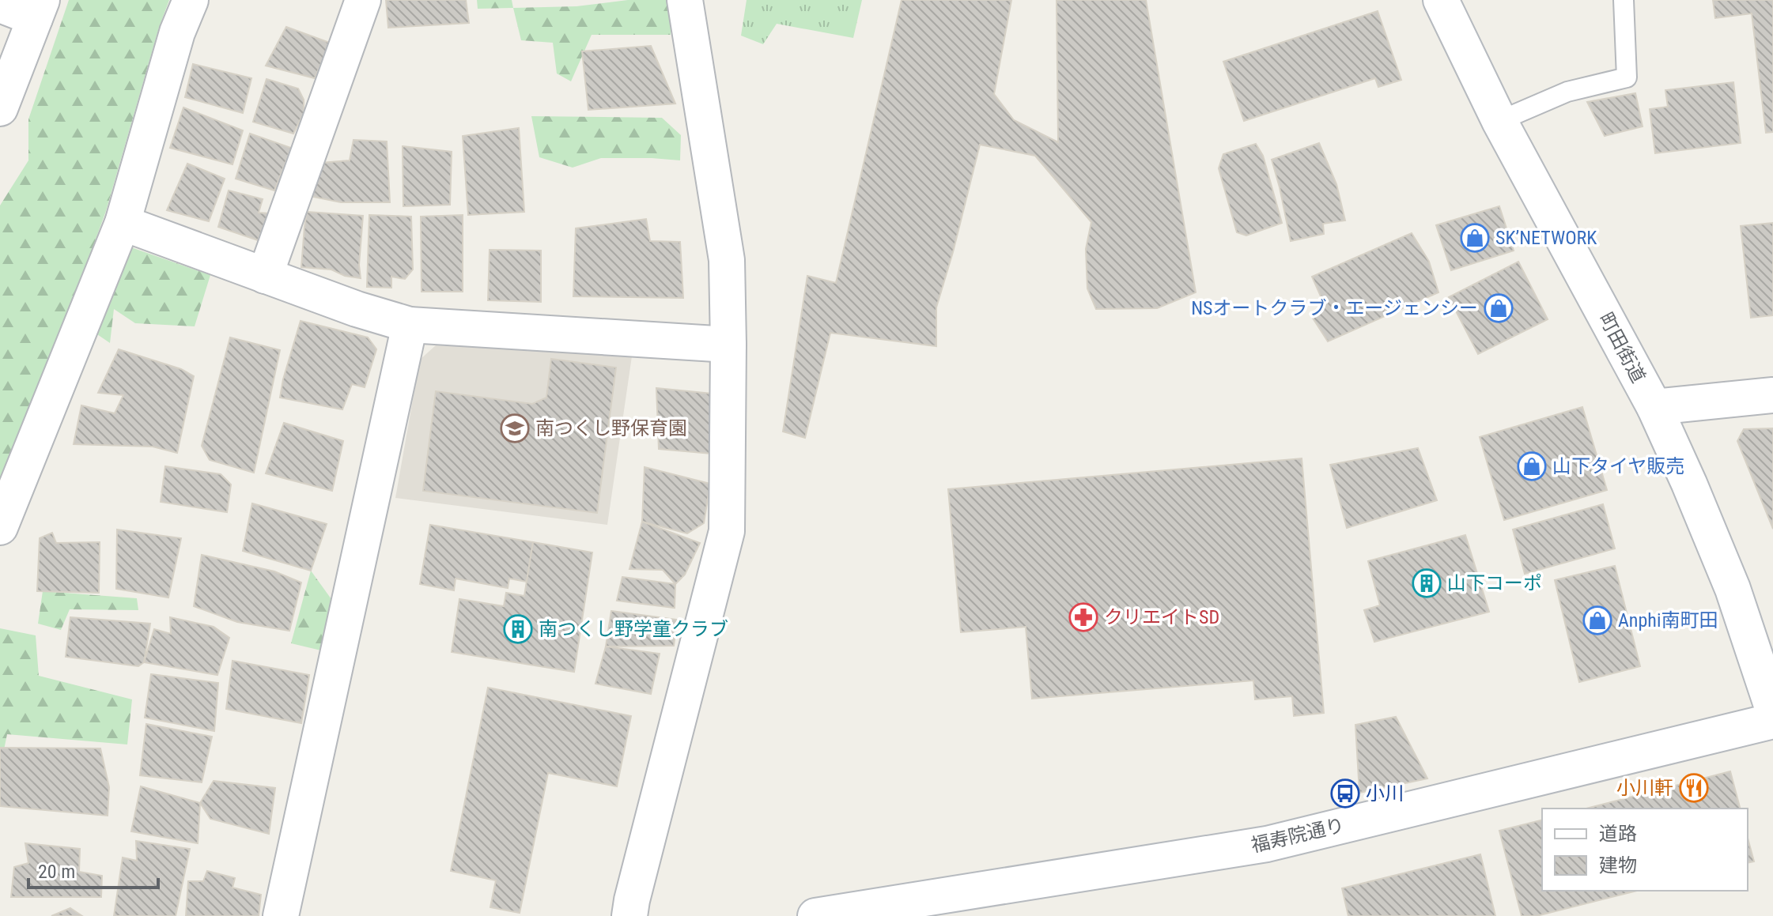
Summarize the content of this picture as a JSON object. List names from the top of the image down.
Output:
{
  "streets": {
    "street": ["町田街道", "福寿院通り"]
  },
  "places": {
    "shop": [
      "SK’NETWORK",
      "NSオートクラブ・エージェンシー",
      "山下タイヤ販売",
      "Anphi南町田"
    ],
    "school or university": ["南つくし野保育園"],
    "building": ["山下コーポ", "南つくし野学童クラブ"],
    "pharmacy": ["クリエイトSD"],
    "restaurant": ["小川軒"],
    "bus stop": ["小川"]
  },
  "legend": ["道路", "建物"],
  "scale_bar": "20 m"
}
